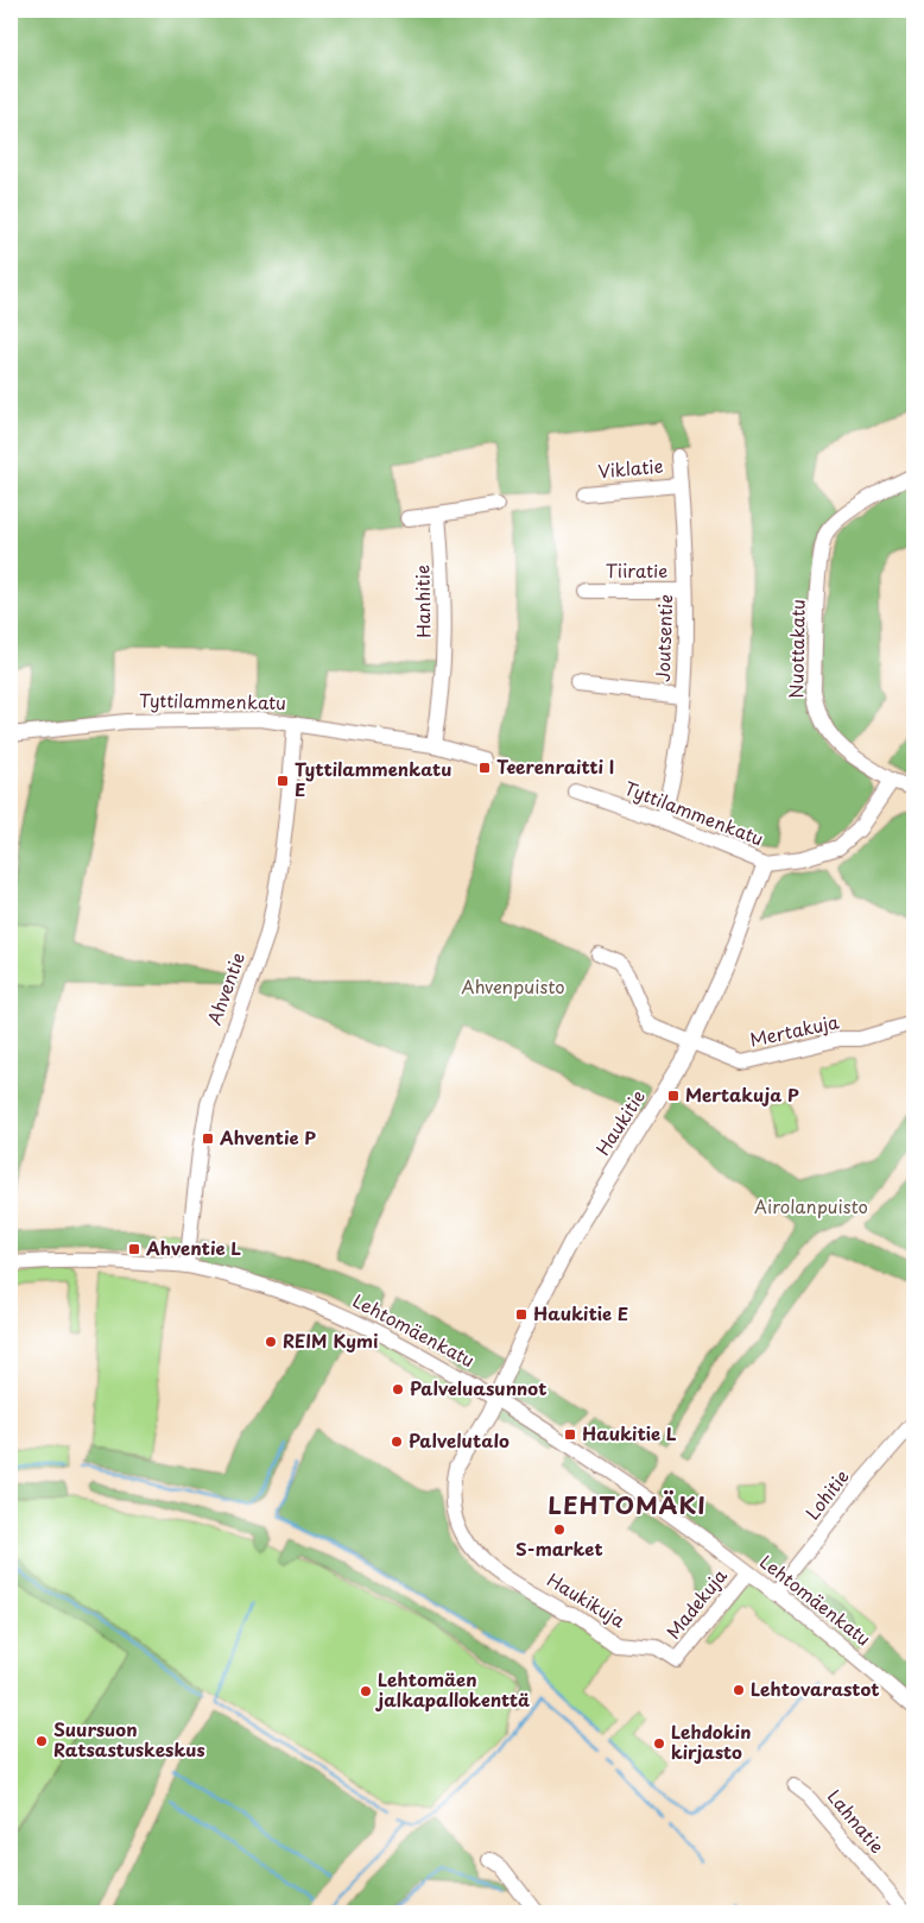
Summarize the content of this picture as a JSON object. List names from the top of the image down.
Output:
{
  "streets": {
    "street": [
      "Viklatie",
      "Tiiratie",
      "Hanhitie",
      "Joutsentie",
      "Nuottakatu",
      "Tyttilammenkatu",
      "Ahventie",
      "Mertakuja",
      "Haukitie",
      "Lehtomäenkatu",
      "Lohitie",
      "Haukikuja",
      "Madekuja",
      "Lahnatie"
    ]
  },
  "crossings": [
    ["Viklatie", "Joutsentie"],
    ["Tiiratie", "Joutsentie"],
    ["Hanhitie", "Tyttilammenkatu"],
    ["Joutsentie", "Tyttilammenkatu"],
    ["Tyttilammenkatu", "Ahventie"],
    ["Tyttilammenkatu", "Haukitie"],
    ["Ahventie", "Lehtomäenkatu"],
    ["Mertakuja", "Haukitie"],
    ["Haukitie", "Lehtomäenkatu"],
    ["Haukitie", "Haukikuja"],
    ["Lehtomäenkatu", "Lohitie"],
    ["Lehtomäenkatu", "Haukikuja"],
    ["Lehtomäenkatu", "Madekuja"],
    ["Haukikuja", "Madekuja"]
  ],
  "districts": ["LEHTOMÄKI"],
  "parks": ["Ahvenpuisto", "Airolanpuisto"],
  "places": {
    "transit": [
      "Teerenraitti I",
      "Tyttilammenkatu E",
      "Mertakuja P",
      "Ahventie P",
      "Ahventie L",
      "Haukitie E",
      "Haukitie L"
    ],
    "other": [
      "REIM Kymi",
      "Palveluasunnot",
      "Palvelutalo",
      "S-market",
      "Lehtovarastot",
      "Lehtomäen jalkapallokenttä",
      "Suursuon Ratsastuskeskus",
      "Lehdokin kirjasto"
    ]
  }
}
